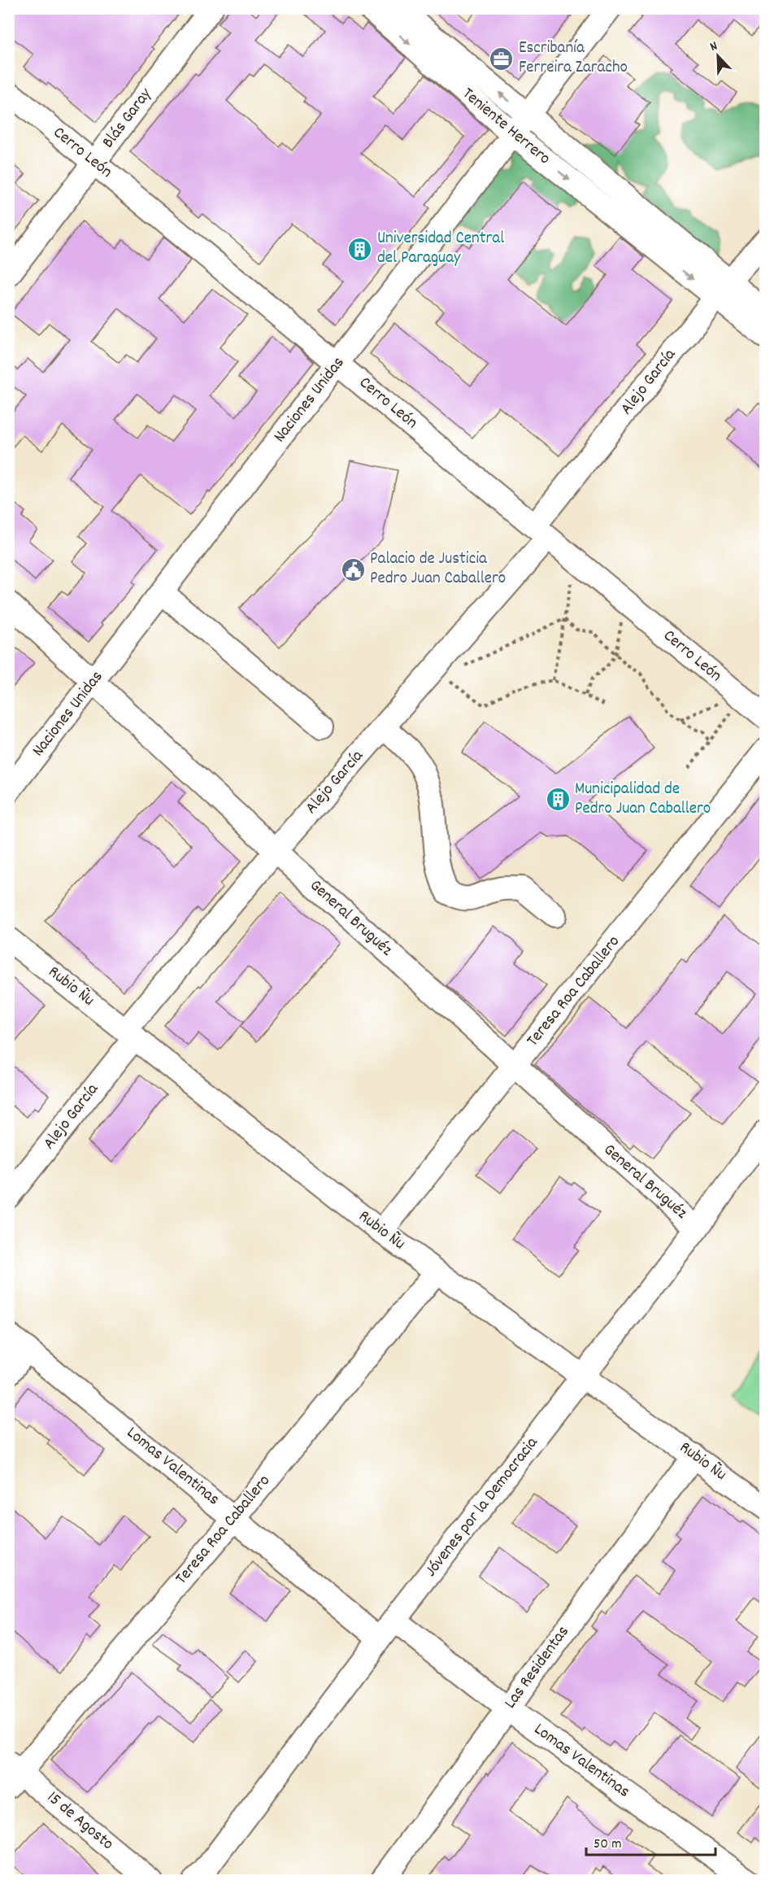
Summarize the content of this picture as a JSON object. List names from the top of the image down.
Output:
{
  "streets": {
    "street": [
      "Blás Garay",
      "Teniente Herrero",
      "Cerro León",
      "Alejo García",
      "Naciones Unidas",
      "General Bruguéz",
      "Rubio Ñu",
      "Teresa Roa Caballero",
      "Lomas Valentinas",
      "Jóvenes por la Democracia",
      "Las Residentas",
      "15 de Agosto"
    ]
  },
  "crossings": [
    ["Blás Garay", "Cerro León"],
    ["Teniente Herrero", "Alejo García"],
    ["Teniente Herrero", "Naciones Unidas"],
    ["Cerro León", "Alejo García"],
    ["Cerro León", "Naciones Unidas"],
    ["Alejo García", "General Bruguéz"],
    ["Alejo García", "Rubio Ñu"],
    ["Naciones Unidas", "General Bruguéz"],
    ["General Bruguéz", "Teresa Roa Caballero"],
    ["General Bruguéz", "Jóvenes por la Democracia"],
    ["Rubio Ñu", "Teresa Roa Caballero"],
    ["Rubio Ñu", "Jóvenes por la Democracia"],
    ["Rubio Ñu", "Las Residentas"],
    ["Teresa Roa Caballero", "Lomas Valentinas"],
    ["Teresa Roa Caballero", "15 de Agosto"],
    ["Lomas Valentinas", "Jóvenes por la Democracia"],
    ["Lomas Valentinas", "Las Residentas"]
  ],
  "places": {
    "office": ["Escribanía Ferreira Zaracho"],
    "building": ["Universidad Central del Paraguay", "Municipalidad de Pedro Juan Caballero"],
    "public building": ["Palacio de Justicia Pedro Juan Caballero"]
  },
  "scale_bar": "50 m",
  "north": "top left"
}
